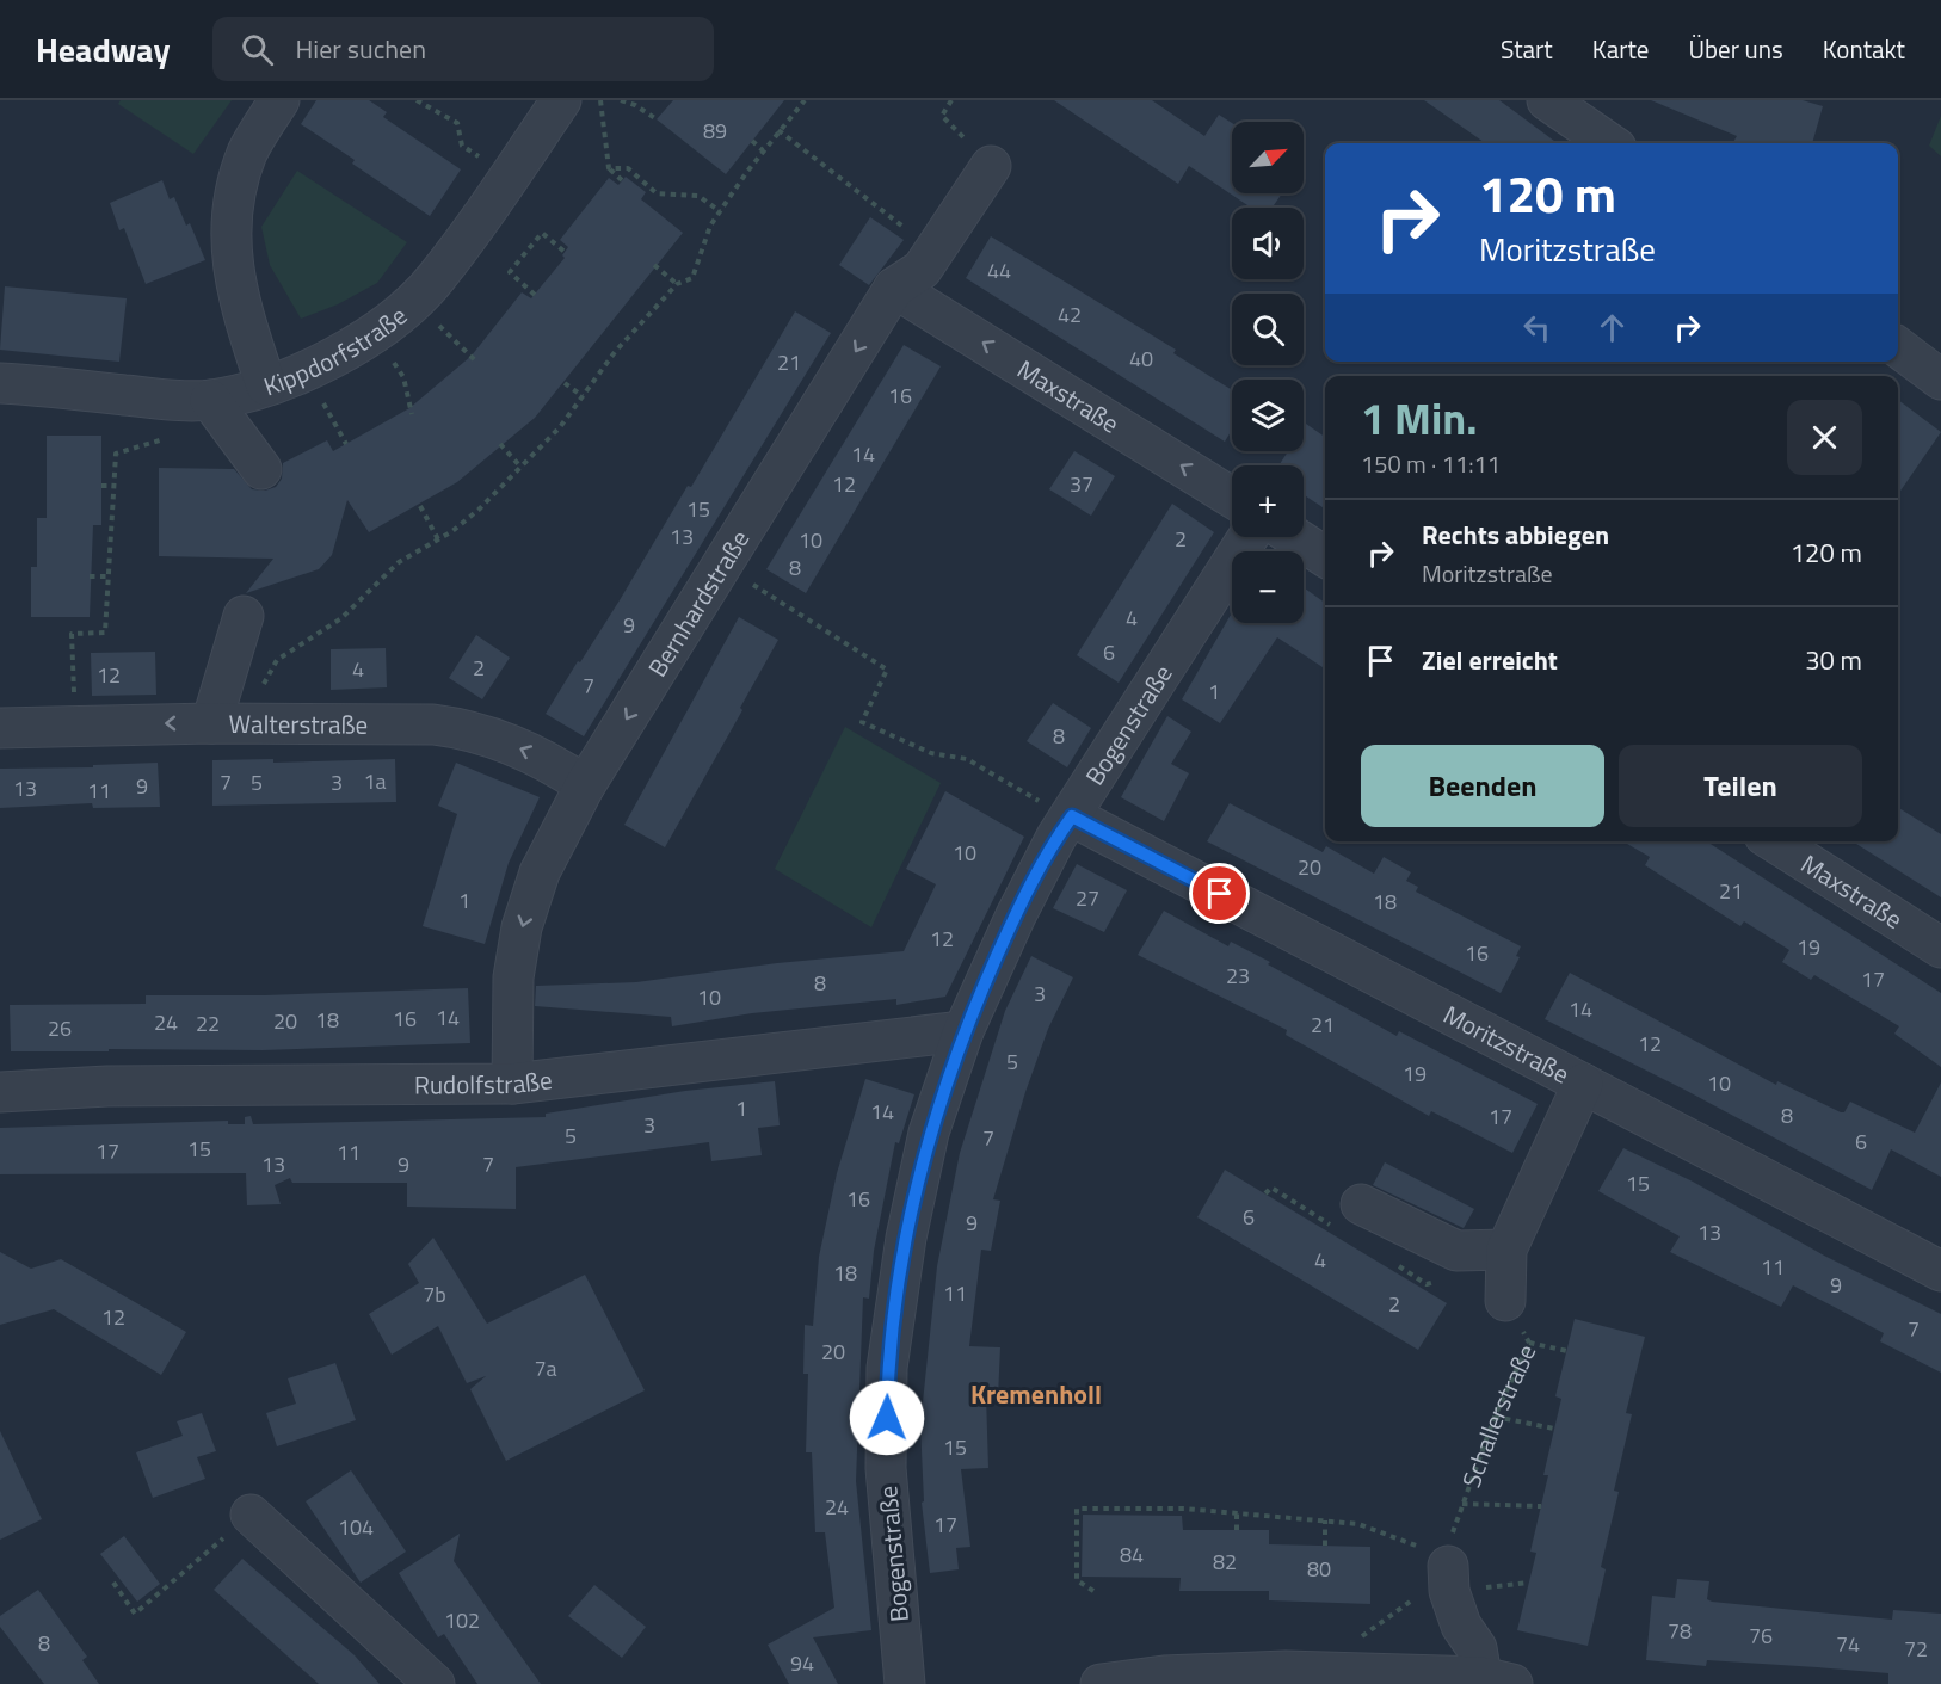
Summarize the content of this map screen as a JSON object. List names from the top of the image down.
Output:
{
  "streets": {
    "street": [
      "Kippdorfstraße",
      "Maxstraße",
      "Bernhardstraße",
      "Walterstraße",
      "Bogenstraße",
      "Moritzstraße",
      "Rudolfstraße"
    ],
    "path": ["Schallerstraße"]
  },
  "crossings": [
    ["Maxstraße", "Bernhardstraße"],
    ["Bernhardstraße", "Walterstraße"],
    ["Bernhardstraße", "Rudolfstraße"],
    ["Bogenstraße", "Moritzstraße"],
    ["Bogenstraße", "Rudolfstraße"]
  ],
  "one_way": ["Maxstraße", "Bernhardstraße", "Walterstraße"],
  "districts": ["Kremenholl"],
  "house_numbers": [
    "89",
    "44",
    "42",
    "40",
    "21",
    "16",
    "14",
    "12",
    "37",
    "15",
    "13",
    "2",
    "10",
    "8",
    "4",
    "9",
    "6",
    "2",
    "4",
    "12",
    "7",
    "1",
    "8",
    "1a",
    "7",
    "5",
    "3",
    "9",
    "13",
    "11",
    "10",
    "20",
    "21",
    "27",
    "1",
    "18",
    "12",
    "19",
    "16",
    "23",
    "17",
    "8",
    "3",
    "10",
    "14",
    "14",
    "16",
    "18",
    "20",
    "24",
    "22",
    "21",
    "26",
    "12",
    "5",
    "19",
    "10",
    "1",
    "14",
    "8",
    "17",
    "3",
    "5",
    "7",
    "6",
    "15",
    "17",
    "11",
    "13",
    "9",
    "7",
    "15",
    "16",
    "6",
    "9",
    "13",
    "4",
    "11",
    "18",
    "9",
    "11",
    "7b",
    "2",
    "12",
    "7",
    "20",
    "7a",
    "15",
    "24",
    "17",
    "104",
    "84",
    "82",
    "80",
    "102",
    "78",
    "76",
    "8",
    "74",
    "72",
    "94"
  ],
  "north": "top right",
  "page": {
    "header": "Headway",
    "search": "Hier suchen",
    "nav": [
      "Start",
      "Karte",
      "Über uns",
      "Kontakt"
    ],
    "map_buttons": ["+", "−"],
    "turn": ["120 m", "Moritzstraße"],
    "heading": ["1 Min.", "150 m · 11:11"],
    "list": [
      {
        "name": "Rechts abbiegen",
        "note": "Moritzstraße",
        "value": "120 m"
      },
      {
        "name": "Ziel erreicht",
        "value": "30 m"
      }
    ],
    "buttons": ["Beenden", "Teilen"]
  }
}
